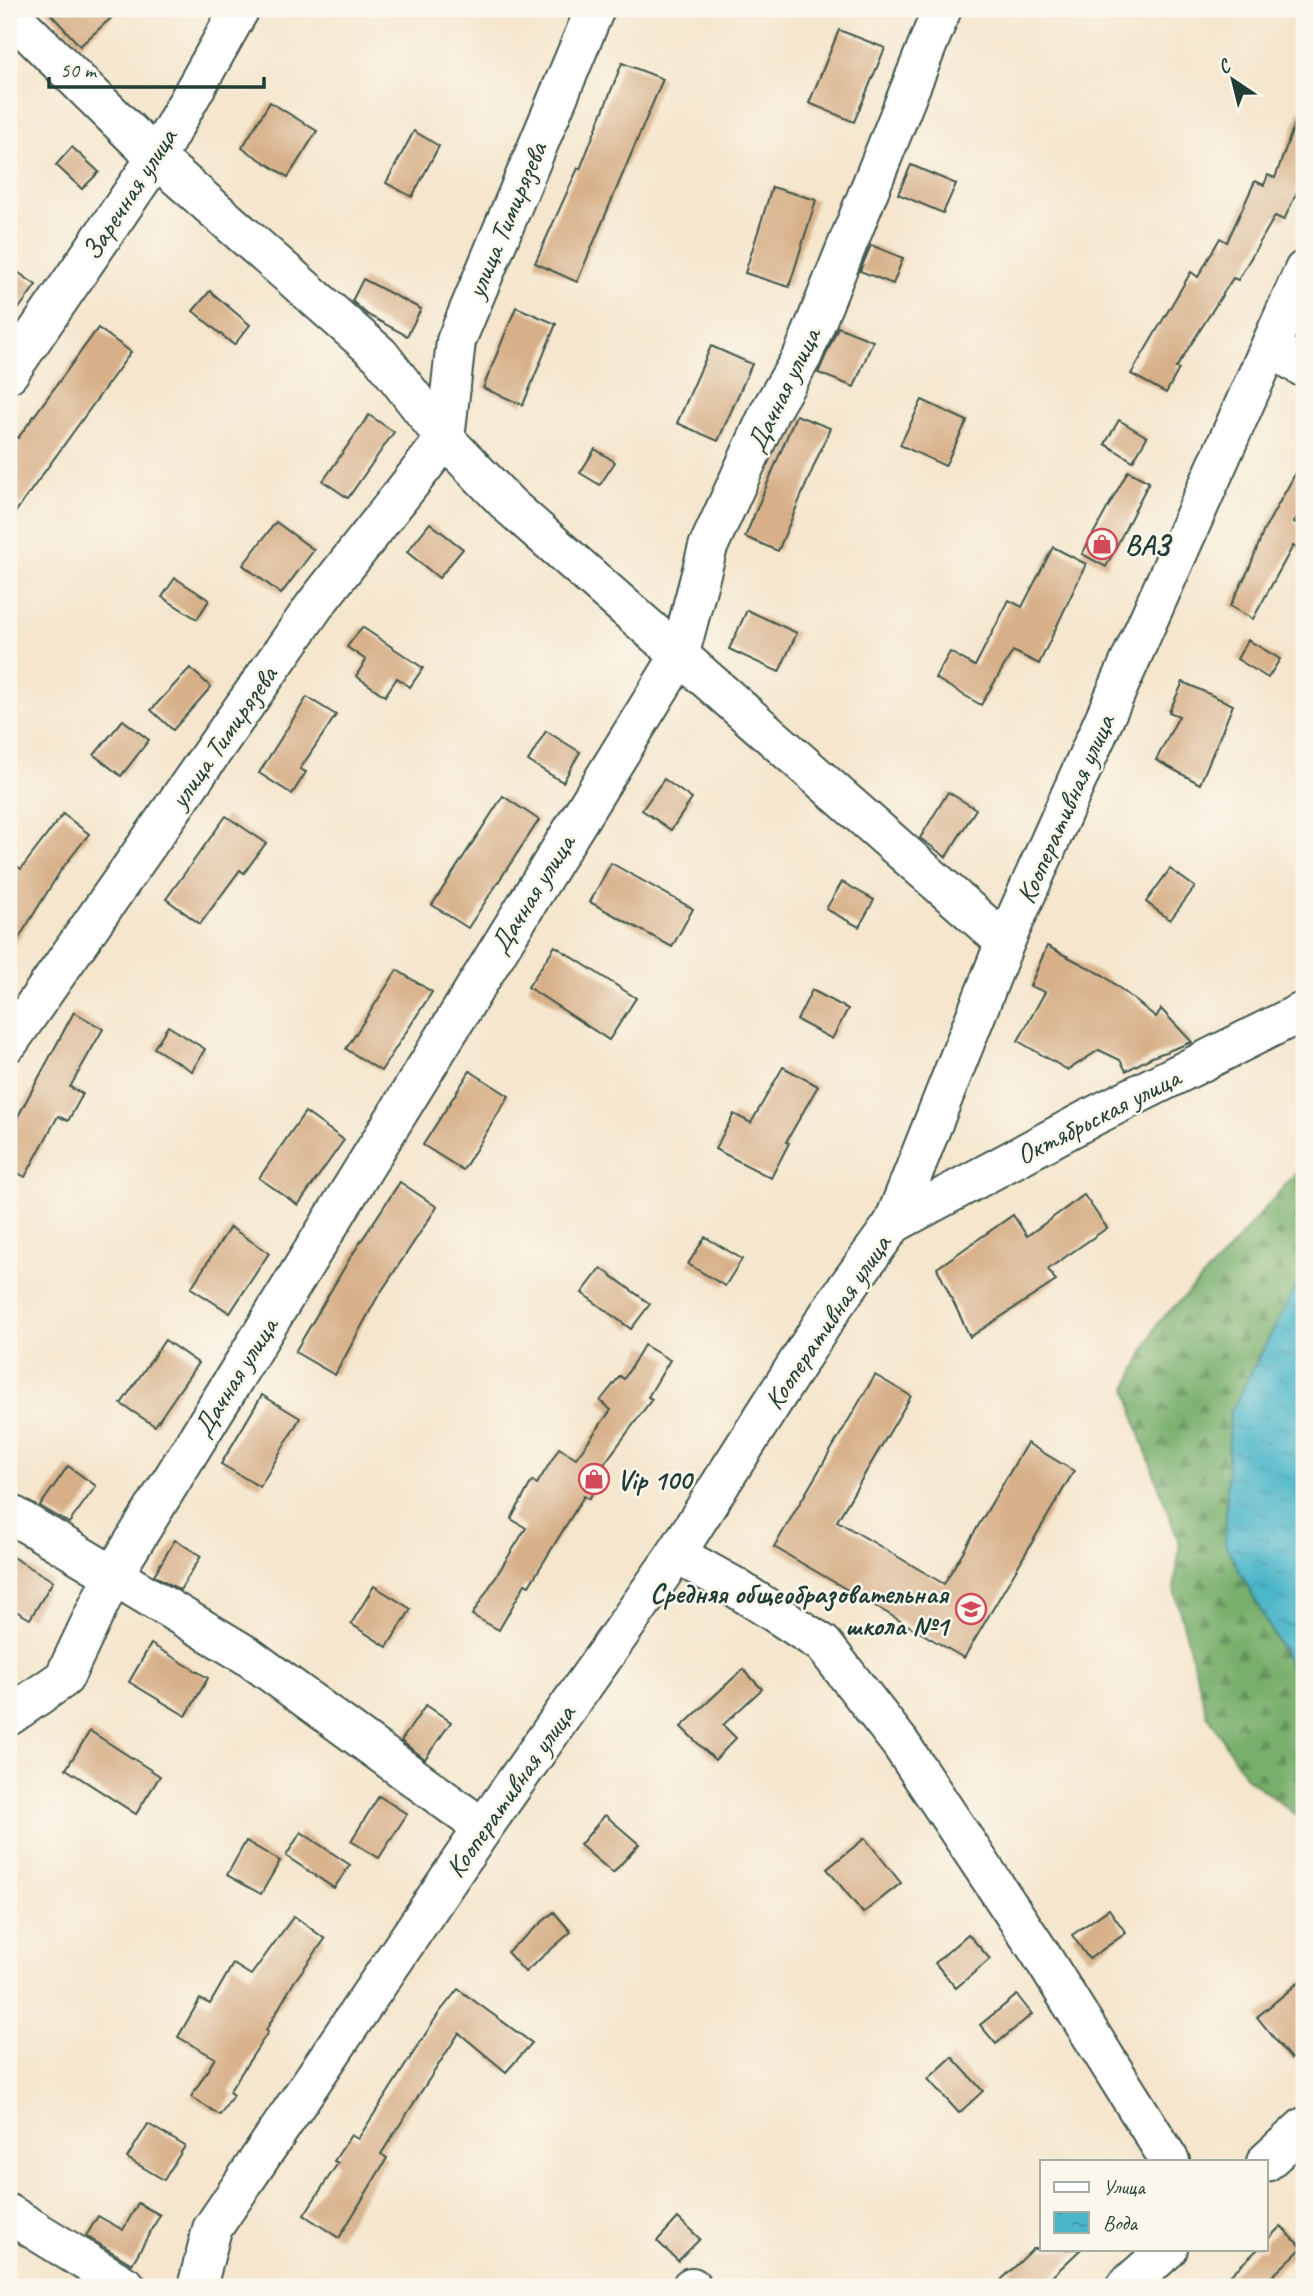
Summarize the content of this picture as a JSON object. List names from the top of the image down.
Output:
{
  "streets": {
    "street": [
      "Заречная улица",
      "улица Тимирязева",
      "Дачная улица",
      "Кооперативная улица",
      "Октябрьская улица"
    ]
  },
  "crossings": [
    ["Кооперативная улица", "Октябрьская улица"]
  ],
  "places": {
    "shop": ["ВАЗ", "Vip 100"],
    "school or university": ["Средняя общеобразовательная школа №1"]
  },
  "legend": ["Улица", "Вода"],
  "scale_bar": "50 m",
  "north": "top left"
}
